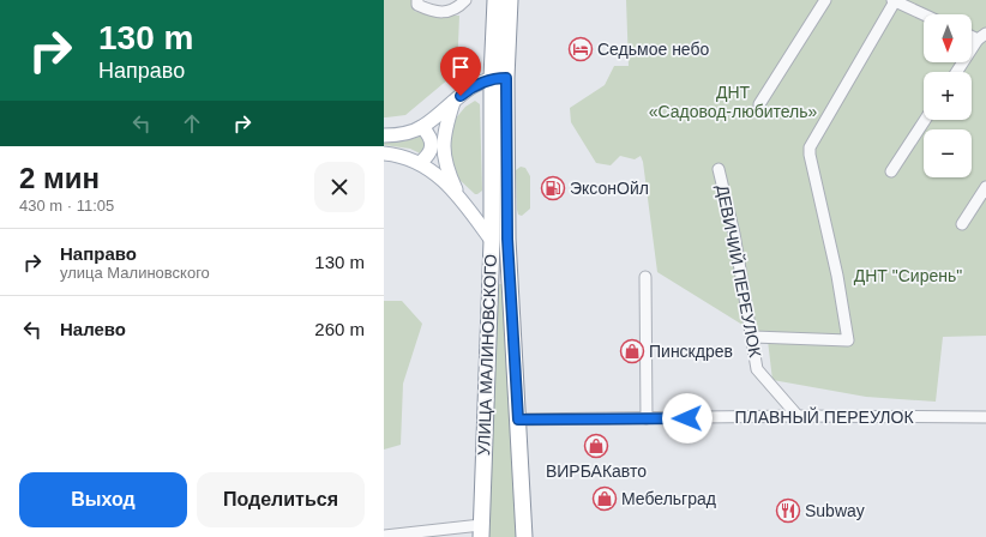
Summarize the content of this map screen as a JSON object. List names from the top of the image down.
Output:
{
  "streets": {
    "highway": ["УЛИЦА МАЛИНОВСКОГО"],
    "street": ["ДЕВИЧИЙ ПЕРЕУЛОК", "ПЛАВНЫЙ ПЕРЕУЛОК"]
  },
  "crossings": [
    ["ДЕВИЧИЙ ПЕРЕУЛОК", "ПЛАВНЫЙ ПЕРЕУЛОК"],
    ["УЛИЦА МАЛИНОВСКОГО", "ПЛАВНЫЙ ПЕРЕУЛОК"]
  ],
  "parks": ["ДНТ «Садовод-любитель»", "ДНТ \"Сирень\""],
  "places": {
    "hotel": ["Седьмое небо"],
    "fuel station": ["ЭксонОйл"],
    "shop": ["Пинскдрев", "ВИРБАКавто", "Мебельград"],
    "restaurant": ["Subway"]
  },
  "north": "bottom",
  "page": {
    "turn": ["130 m", "Направо"],
    "map_buttons": ["+", "−"],
    "heading": ["2 мин", "430 m · 11:05"],
    "list": [
      {
        "name": "Направо",
        "note": "улица Малиновского",
        "value": "130 m"
      },
      {
        "name": "Налево",
        "value": "260 m"
      }
    ],
    "buttons": ["Выход", "Поделиться"]
  }
}
